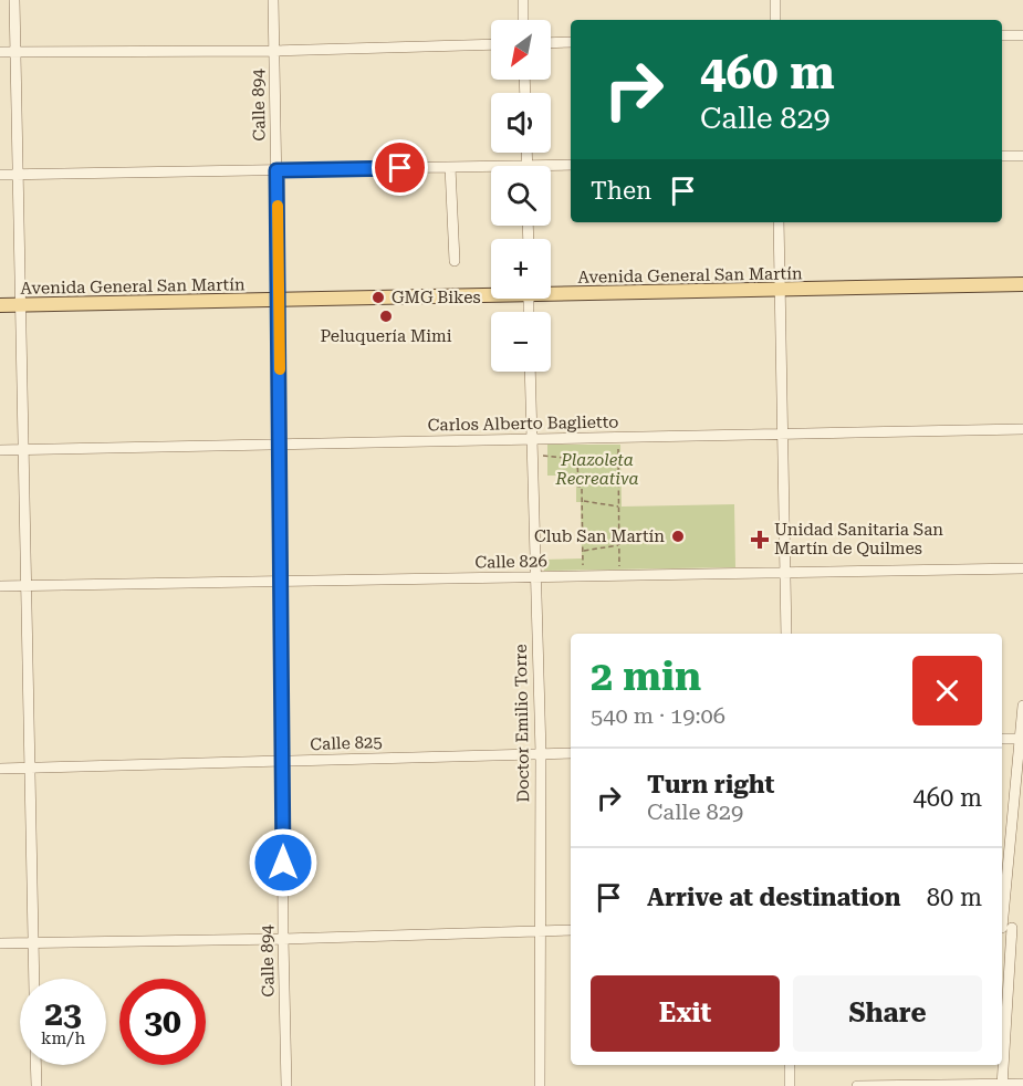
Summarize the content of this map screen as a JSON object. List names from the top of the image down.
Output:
{
  "streets": {
    "main road": ["Avenida General San Martín"],
    "street": [
      "Calle 894",
      "Carlos Alberto Baglietto",
      "Calle 826",
      "Doctor Emilio Torre",
      "Calle 825"
    ]
  },
  "crossings": [
    ["Calle 894", "Avenida General San Martín"],
    ["Calle 894", "Carlos Alberto Baglietto"],
    ["Calle 894", "Calle 826"],
    ["Calle 894", "Calle 825"],
    ["Carlos Alberto Baglietto", "Doctor Emilio Torre"],
    ["Calle 826", "Doctor Emilio Torre"],
    ["Doctor Emilio Torre", "Calle 825"]
  ],
  "parks": ["Plazoleta Recreativa"],
  "places": {
    "other": ["GMG Bikes", "Peluquería Mimi", "Club San Martín"],
    "health": ["Unidad Sanitaria San Martín de Quilmes"]
  },
  "north": "bottom left",
  "page": {
    "map_buttons": ["+", "−"],
    "turn": ["460 m", "Calle 829"],
    "then": "Then",
    "heading": ["2 min", "540 m · 19:06"],
    "list": [
      {
        "name": "Turn right",
        "note": "Calle 829",
        "value": "460 m"
      },
      {
        "name": "Arrive at destination",
        "value": "80 m"
      }
    ],
    "buttons": ["Exit", "Share"],
    "speed": "23 km/h",
    "limit": "30"
  }
}
